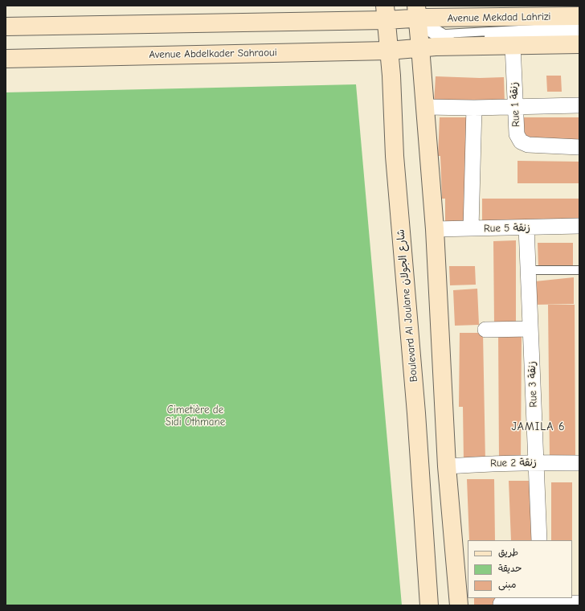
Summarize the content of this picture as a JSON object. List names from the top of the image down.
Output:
{
  "streets": {
    "main road": ["Avenue Mekdad Lahrizi", "Avenue Abdelkader Sahraoui", "Boulevard Al Joulane شارع الجولان"],
    "street": [
      "Rue 1 زنقة",
      "Rue 5 زنقة",
      "Rue 3 زنقة",
      "Rue 2 زنقة"
    ]
  },
  "crossings": [
    ["Avenue Abdelkader Sahraoui", "Boulevard Al Joulane شارع الجولان"],
    ["Rue 5 زنقة", "Rue 3 زنقة"],
    ["Rue 3 زنقة", "Rue 2 زنقة"]
  ],
  "districts": ["JAMILA 6"],
  "parks": ["Cimetière de Sidi Othmane"],
  "legend": ["طريق", "حديقة", "مبنى"]
}
